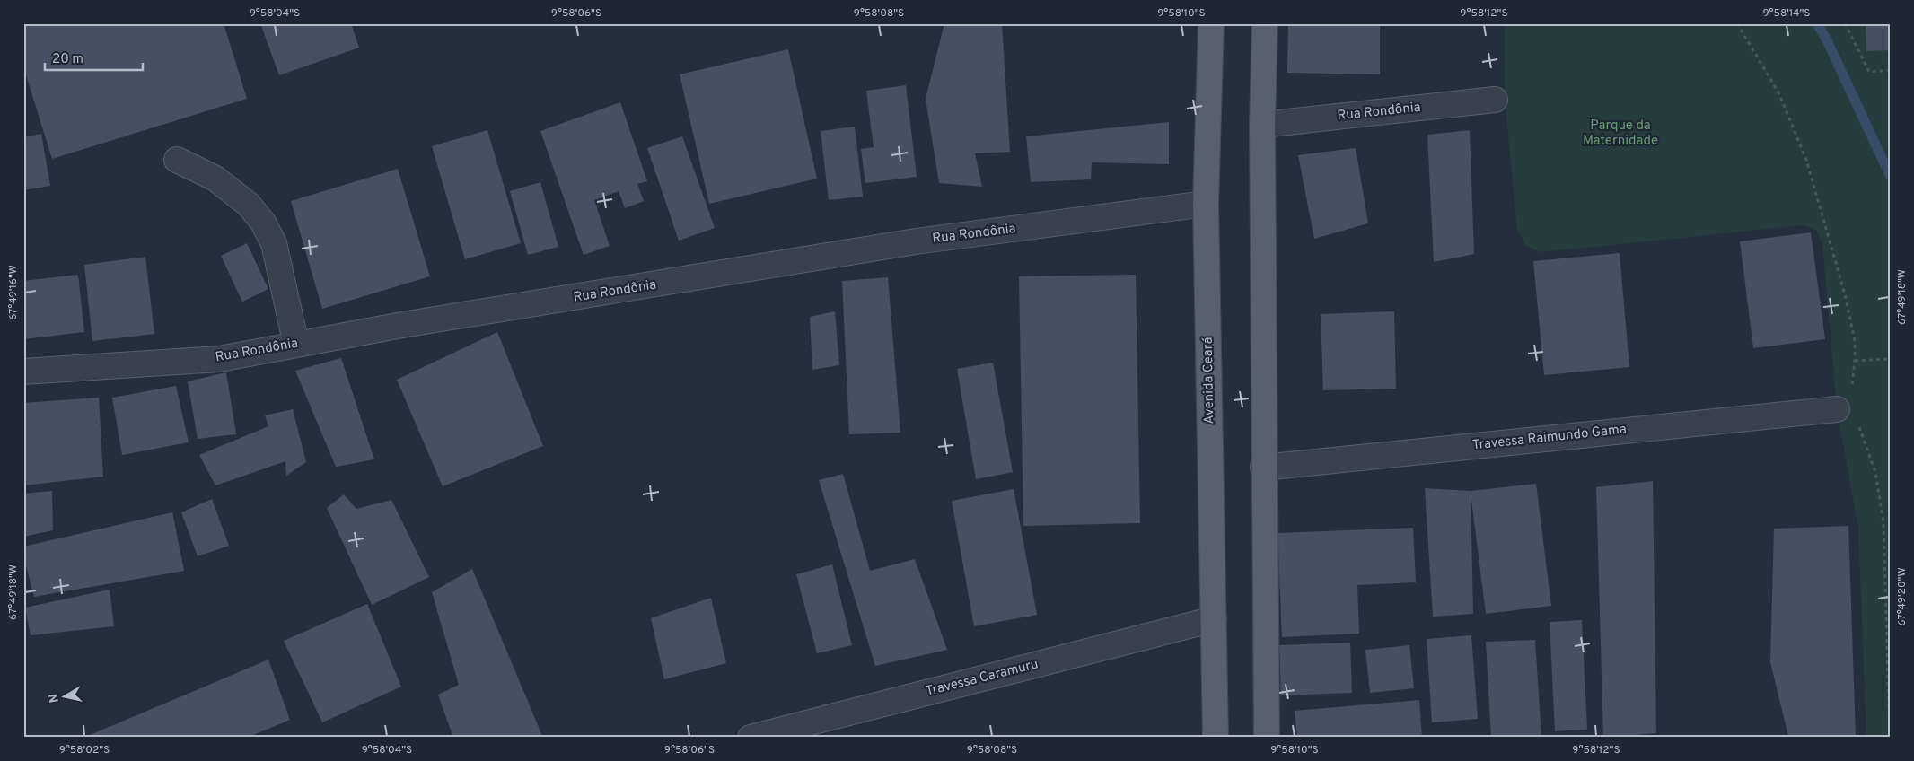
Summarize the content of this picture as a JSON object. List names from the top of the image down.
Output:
{
  "streets": {
    "main road": ["Avenida Ceará"],
    "street": ["Rua Rondônia", "Travessa Raimundo Gama", "Travessa Caramuru"]
  },
  "crossings": [
    ["Rua Rondônia", "Avenida Ceará"],
    ["Avenida Ceará", "Travessa Caramuru"]
  ],
  "parks": ["Parque da Maternidade"],
  "scale_bar": "20 m",
  "north": "left",
  "coordinates": [
    "9°58'04\"S",
    "9°58'06\"S",
    "9°58'08\"S",
    "9°58'10\"S",
    "9°58'12\"S",
    "9°58'14\"S",
    "67°49'16\"W",
    "67°49'18\"W",
    "67°49'20\"W",
    "9°58'02\"S"
  ]
}
